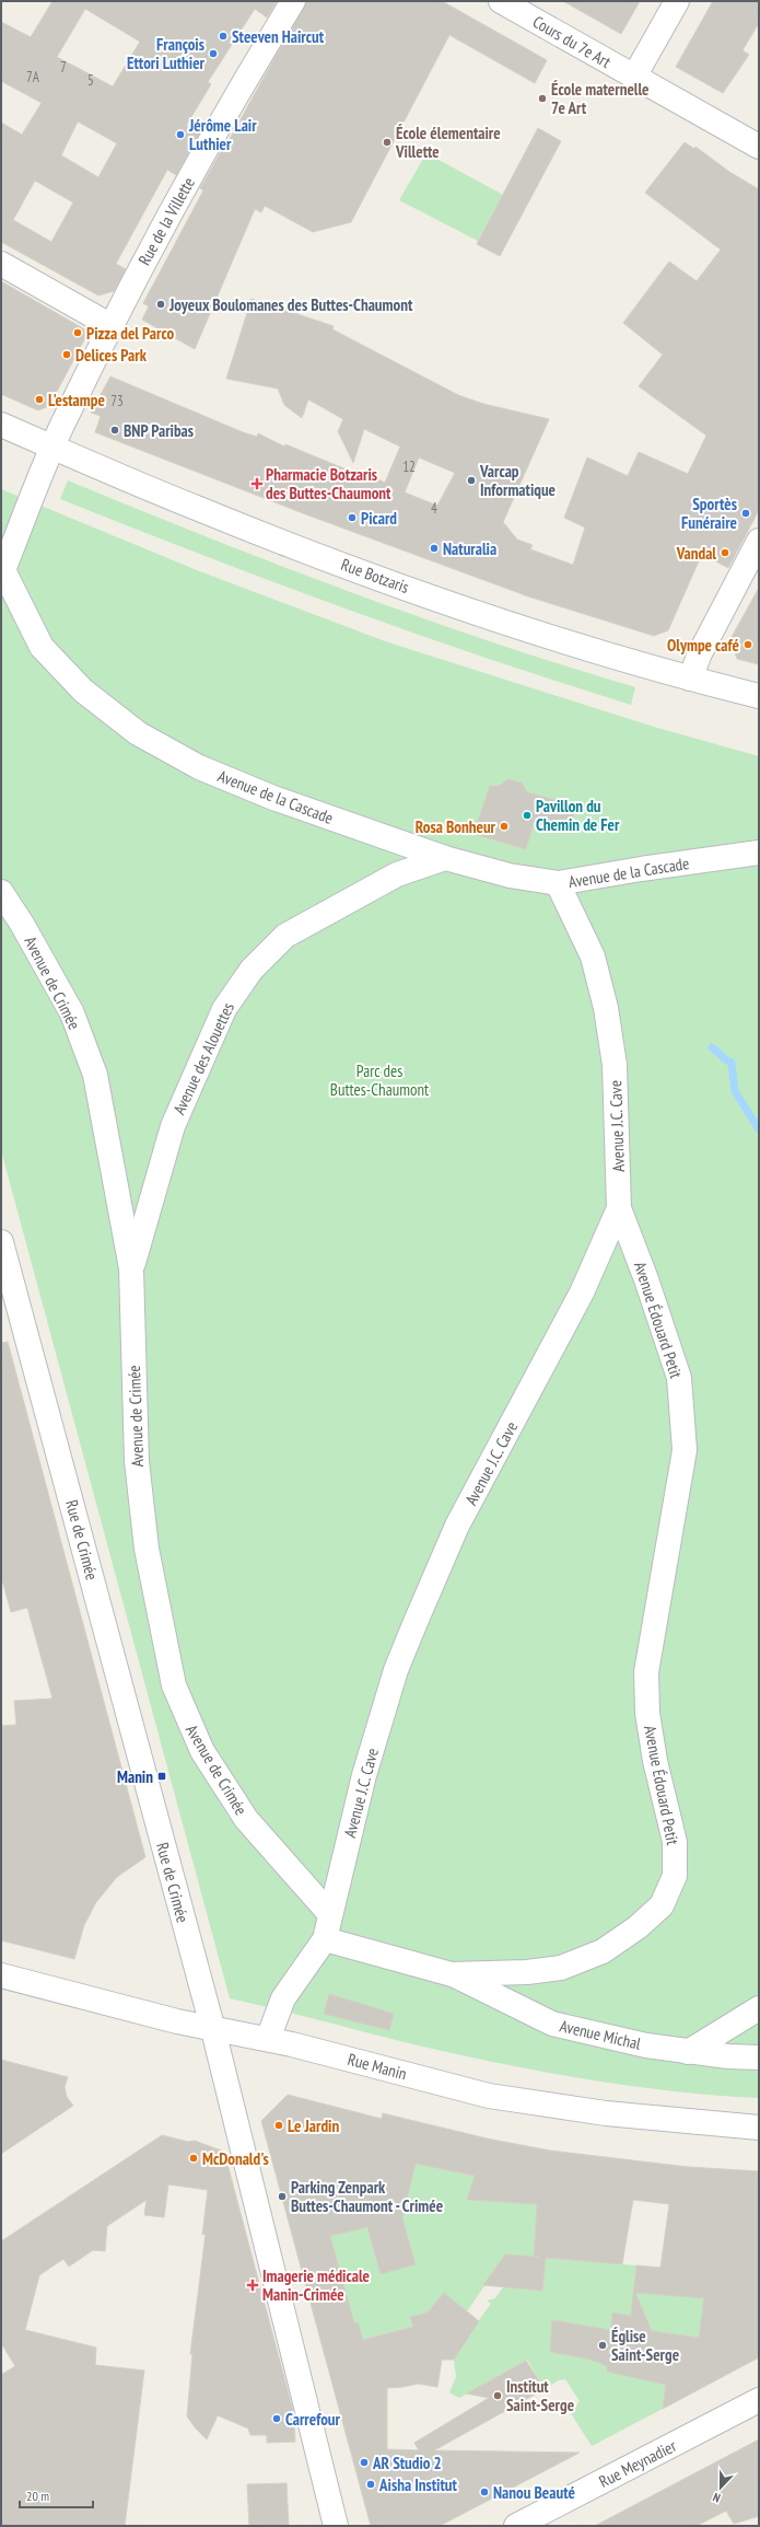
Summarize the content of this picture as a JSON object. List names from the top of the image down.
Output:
{
  "streets": {
    "street": [
      "Cours du 7e Art",
      "Rue de la Villette",
      "Rue Botzaris",
      "Avenue de la Cascade",
      "Avenue de Crimée",
      "Avenue des Alouettes",
      "Avenue J.C. Cave",
      "Avenue Édouard Petit",
      "Rue de Crimée",
      "Avenue Michal",
      "Rue Manin",
      "Rue Meynadier"
    ]
  },
  "crossings": [
    ["Rue de la Villette", "Rue Botzaris"],
    ["Rue de la Villette", "Avenue de la Cascade"],
    ["Rue Botzaris", "Avenue de la Cascade"],
    ["Avenue de la Cascade", "Avenue des Alouettes"],
    ["Avenue de la Cascade", "Avenue J.C. Cave"],
    ["Avenue de Crimée", "Avenue des Alouettes"],
    ["Avenue de Crimée", "Avenue J.C. Cave"],
    ["Avenue J.C. Cave", "Avenue Édouard Petit"],
    ["Avenue J.C. Cave", "Rue Manin"],
    ["Avenue Édouard Petit", "Avenue Michal"],
    ["Rue de Crimée", "Rue Manin"]
  ],
  "parks": ["Parc des Buttes-Chaumont"],
  "places": {
    "other": [
      "Steeven Haircut",
      "François Ettori Luthier",
      "École maternelle 7e Art",
      "Jérôme Lair Luthier",
      "École élementaire Villette",
      "Joyeux Boulomanes des Buttes-Chaumont",
      "Pizza del Parco",
      "Delices Park",
      "L'estampe",
      "BNP Paribas",
      "Varcap Informatique",
      "Sportès Funéraire",
      "Picard",
      "Naturalia",
      "Vandal",
      "Olympe café",
      "Pavillon du Chemin de Fer",
      "Rosa Bonheur",
      "Le Jardin",
      "McDonald's",
      "Parking Zenpark Buttes-Chaumont - Crimée",
      "Église Saint-Serge",
      "Institut Saint-Serge",
      "Carrefour",
      "AR Studio 2",
      "Aisha Institut",
      "Nanou Beauté"
    ],
    "health": ["Pharmacie Botzaris des Buttes-Chaumont", "Imagerie médicale Manin-Crimée"],
    "transit": ["Manin"]
  },
  "house_numbers": [
    "7",
    "7A",
    "5",
    "73",
    "12",
    "4"
  ],
  "scale_bar": "20 m",
  "north": "bottom"
}
